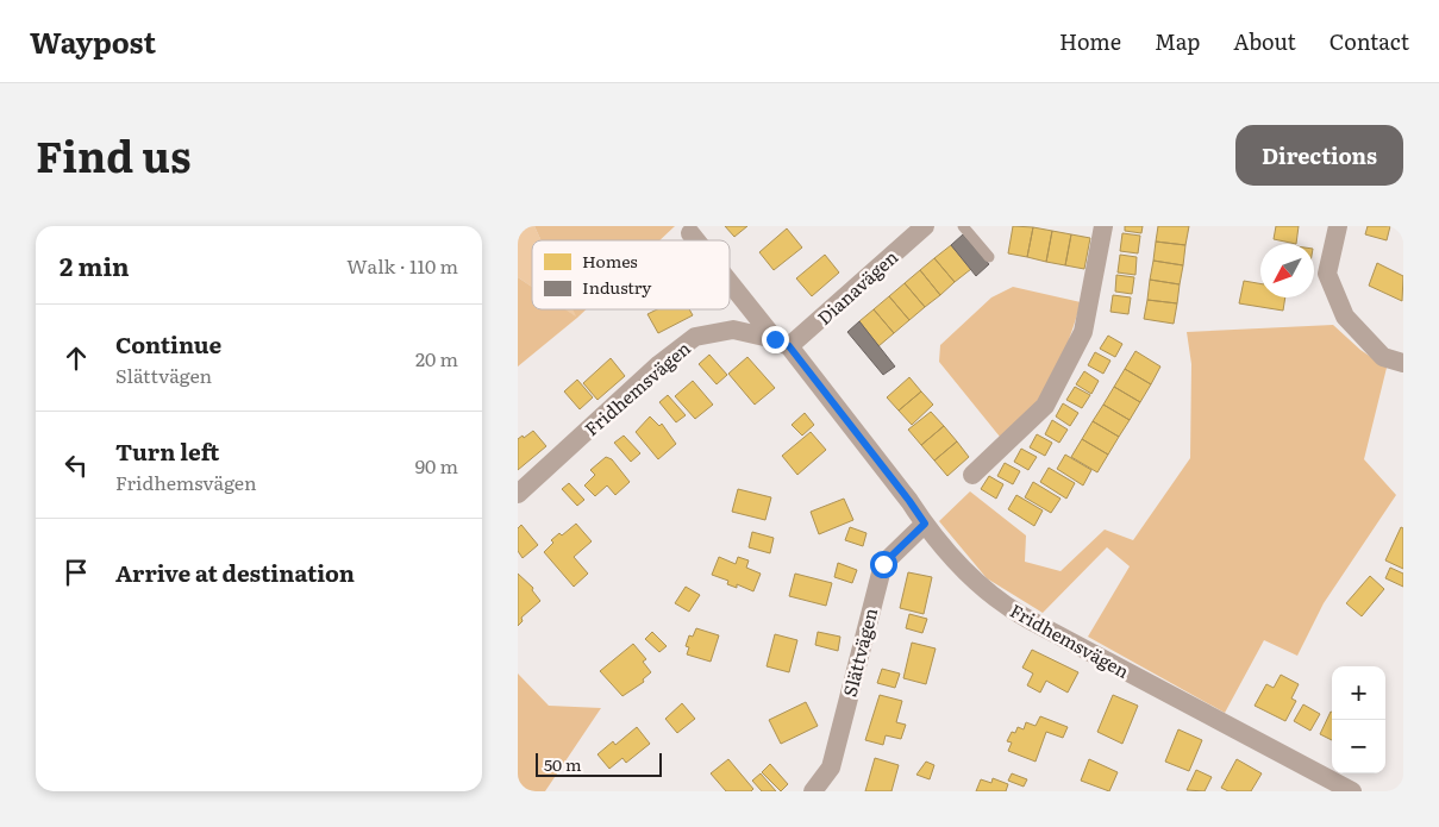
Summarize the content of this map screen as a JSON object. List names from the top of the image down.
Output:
{
  "streets": {
    "street": ["Dianavägen", "Fridhemsvägen", "Slättvägen"]
  },
  "crossings": [
    ["Dianavägen", "Fridhemsvägen"],
    ["Fridhemsvägen", "Slättvägen"]
  ],
  "legend": ["Homes", "Industry"],
  "scale_bar": "50 m",
  "north": "bottom left",
  "page": {
    "header": "Waypost",
    "nav": [
      "Home",
      "Map",
      "About",
      "Contact"
    ],
    "title": "Find us",
    "buttons": "Directions",
    "heading": ["2 min", "Walk · 110 m"],
    "list": [
      ["Continue", "Slättvägen", "20 m"],
      ["Turn left", "Fridhemsvägen", "90 m"],
      "Arrive at destination"
    ],
    "map_buttons": ["+", "−"],
    "scale": "50 m"
  }
}
